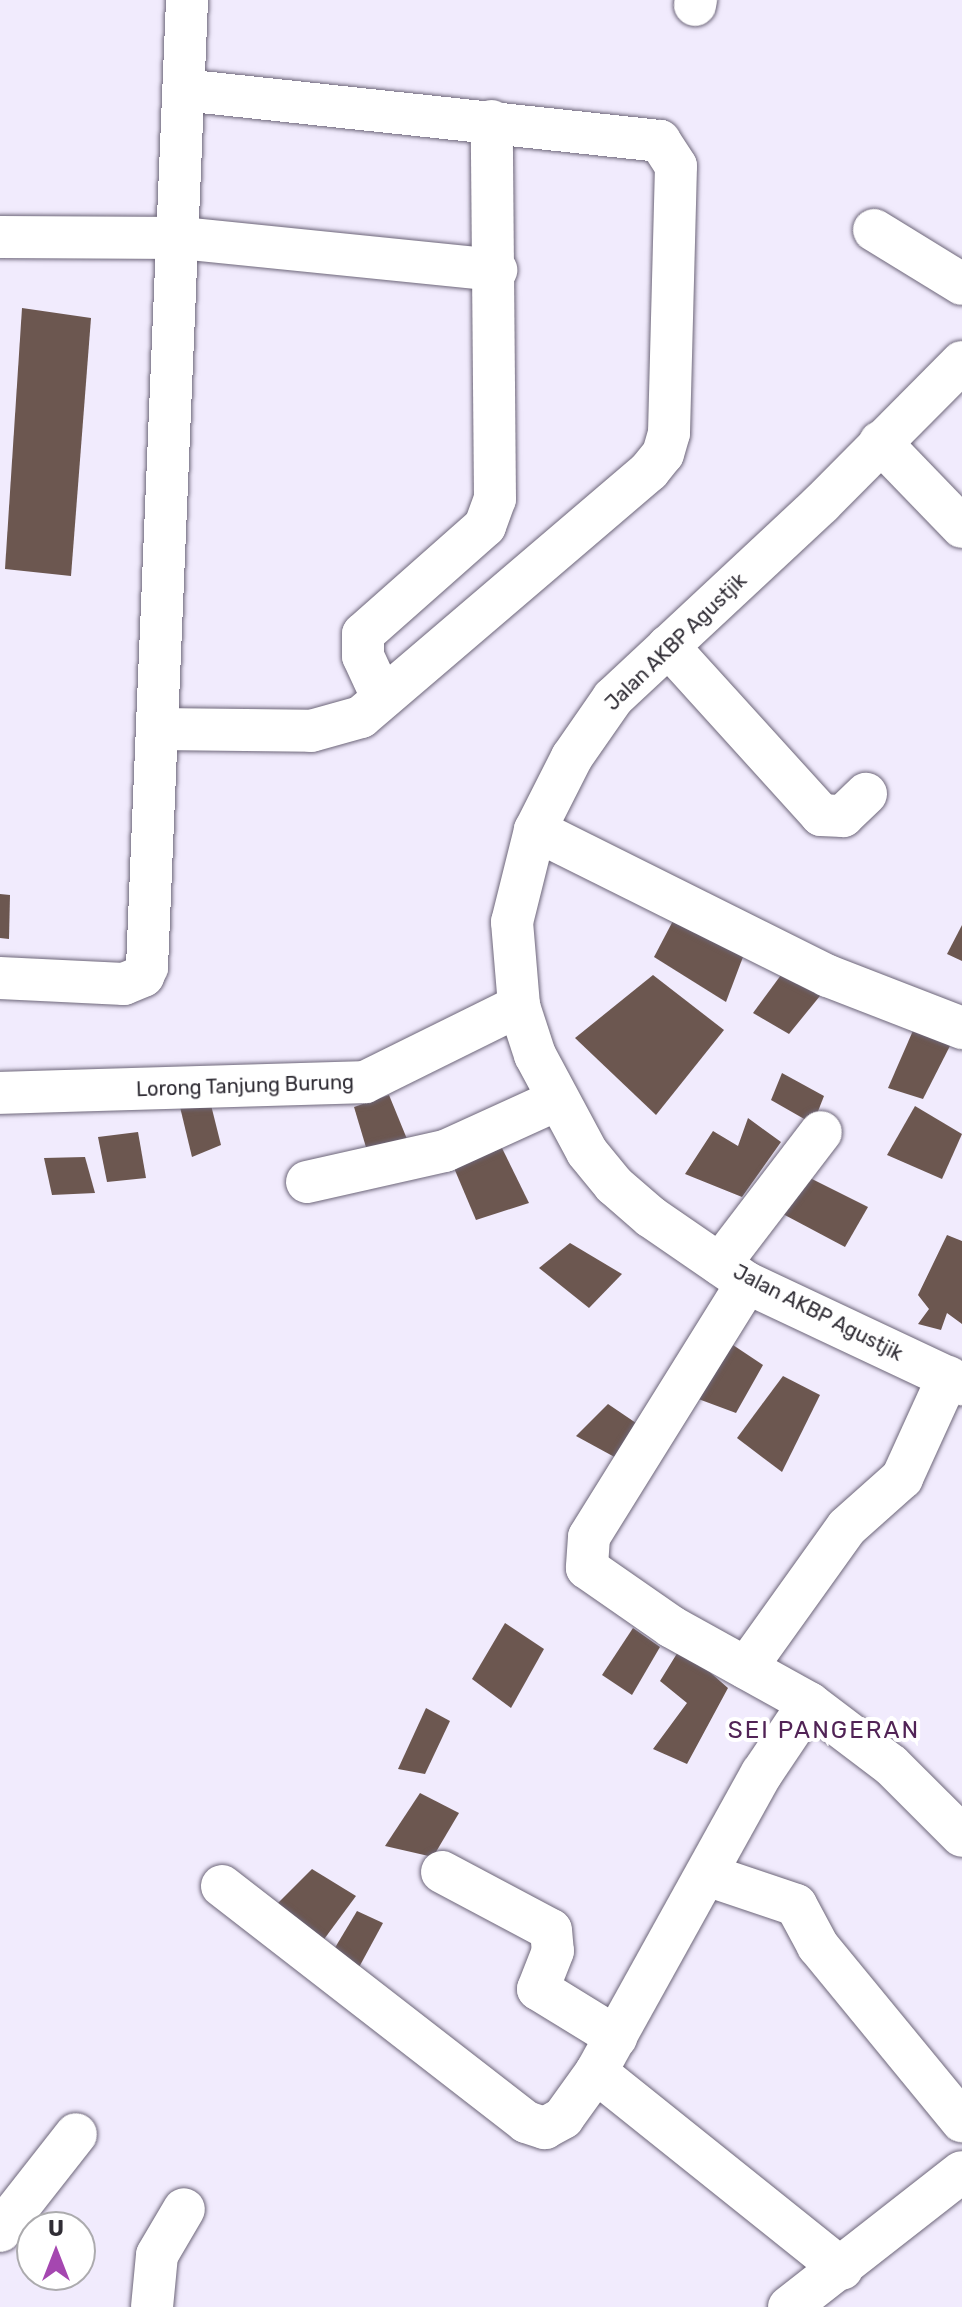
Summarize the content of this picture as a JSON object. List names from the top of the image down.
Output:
{
  "streets": {
    "street": ["Jalan AKBP Agustjik", "Lorong Tanjung Burung"]
  },
  "crossings": [
    ["Jalan AKBP Agustjik", "Lorong Tanjung Burung"]
  ],
  "districts": ["SEI PANGERAN"],
  "north": "top"
}
